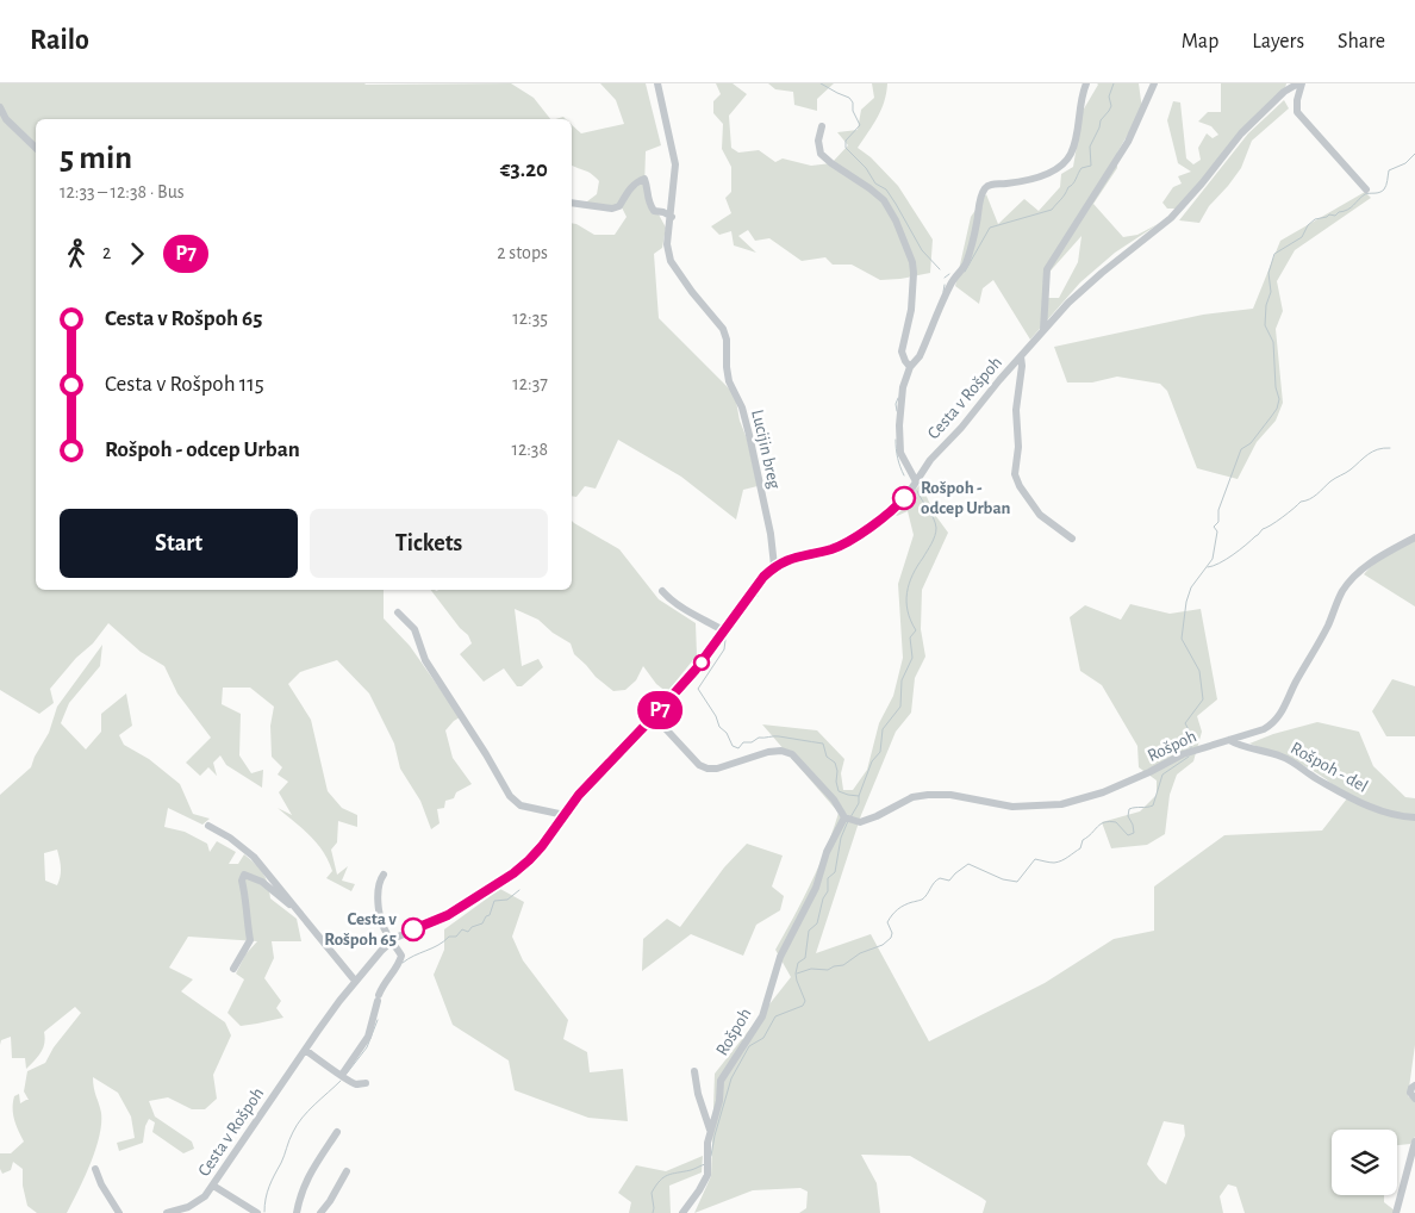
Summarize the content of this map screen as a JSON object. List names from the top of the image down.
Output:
{
  "streets": {
    "street": [
      "Cesta v Rošpoh",
      "Lucijin breg",
      "Rošpoh",
      "Rošpoh - del"
    ]
  },
  "crossings": [
    ["Cesta v Rošpoh", "Lucijin breg"],
    ["Rošpoh", "Rošpoh - del"]
  ],
  "places": ["Rošpoh - odcep Urban", "Cesta v Rošpoh 65"],
  "lines": ["bus line P7"],
  "page": {
    "header": "Railo",
    "nav": ["Map", "Layers", "Share"],
    "on_map": "P7",
    "heading": ["5 min", "12:33 – 12:38 · Bus", "€3.20"],
    "legs": ["2", "P7", "2 stops"],
    "list": [
      {
        "name": "Cesta v Rošpoh 65",
        "value": "12:35"
      },
      {
        "name": "Cesta v Rošpoh 115",
        "value": "12:37"
      },
      {
        "name": "Rošpoh - odcep Urban",
        "value": "12:38"
      }
    ],
    "buttons": ["Start", "Tickets"]
  }
}
